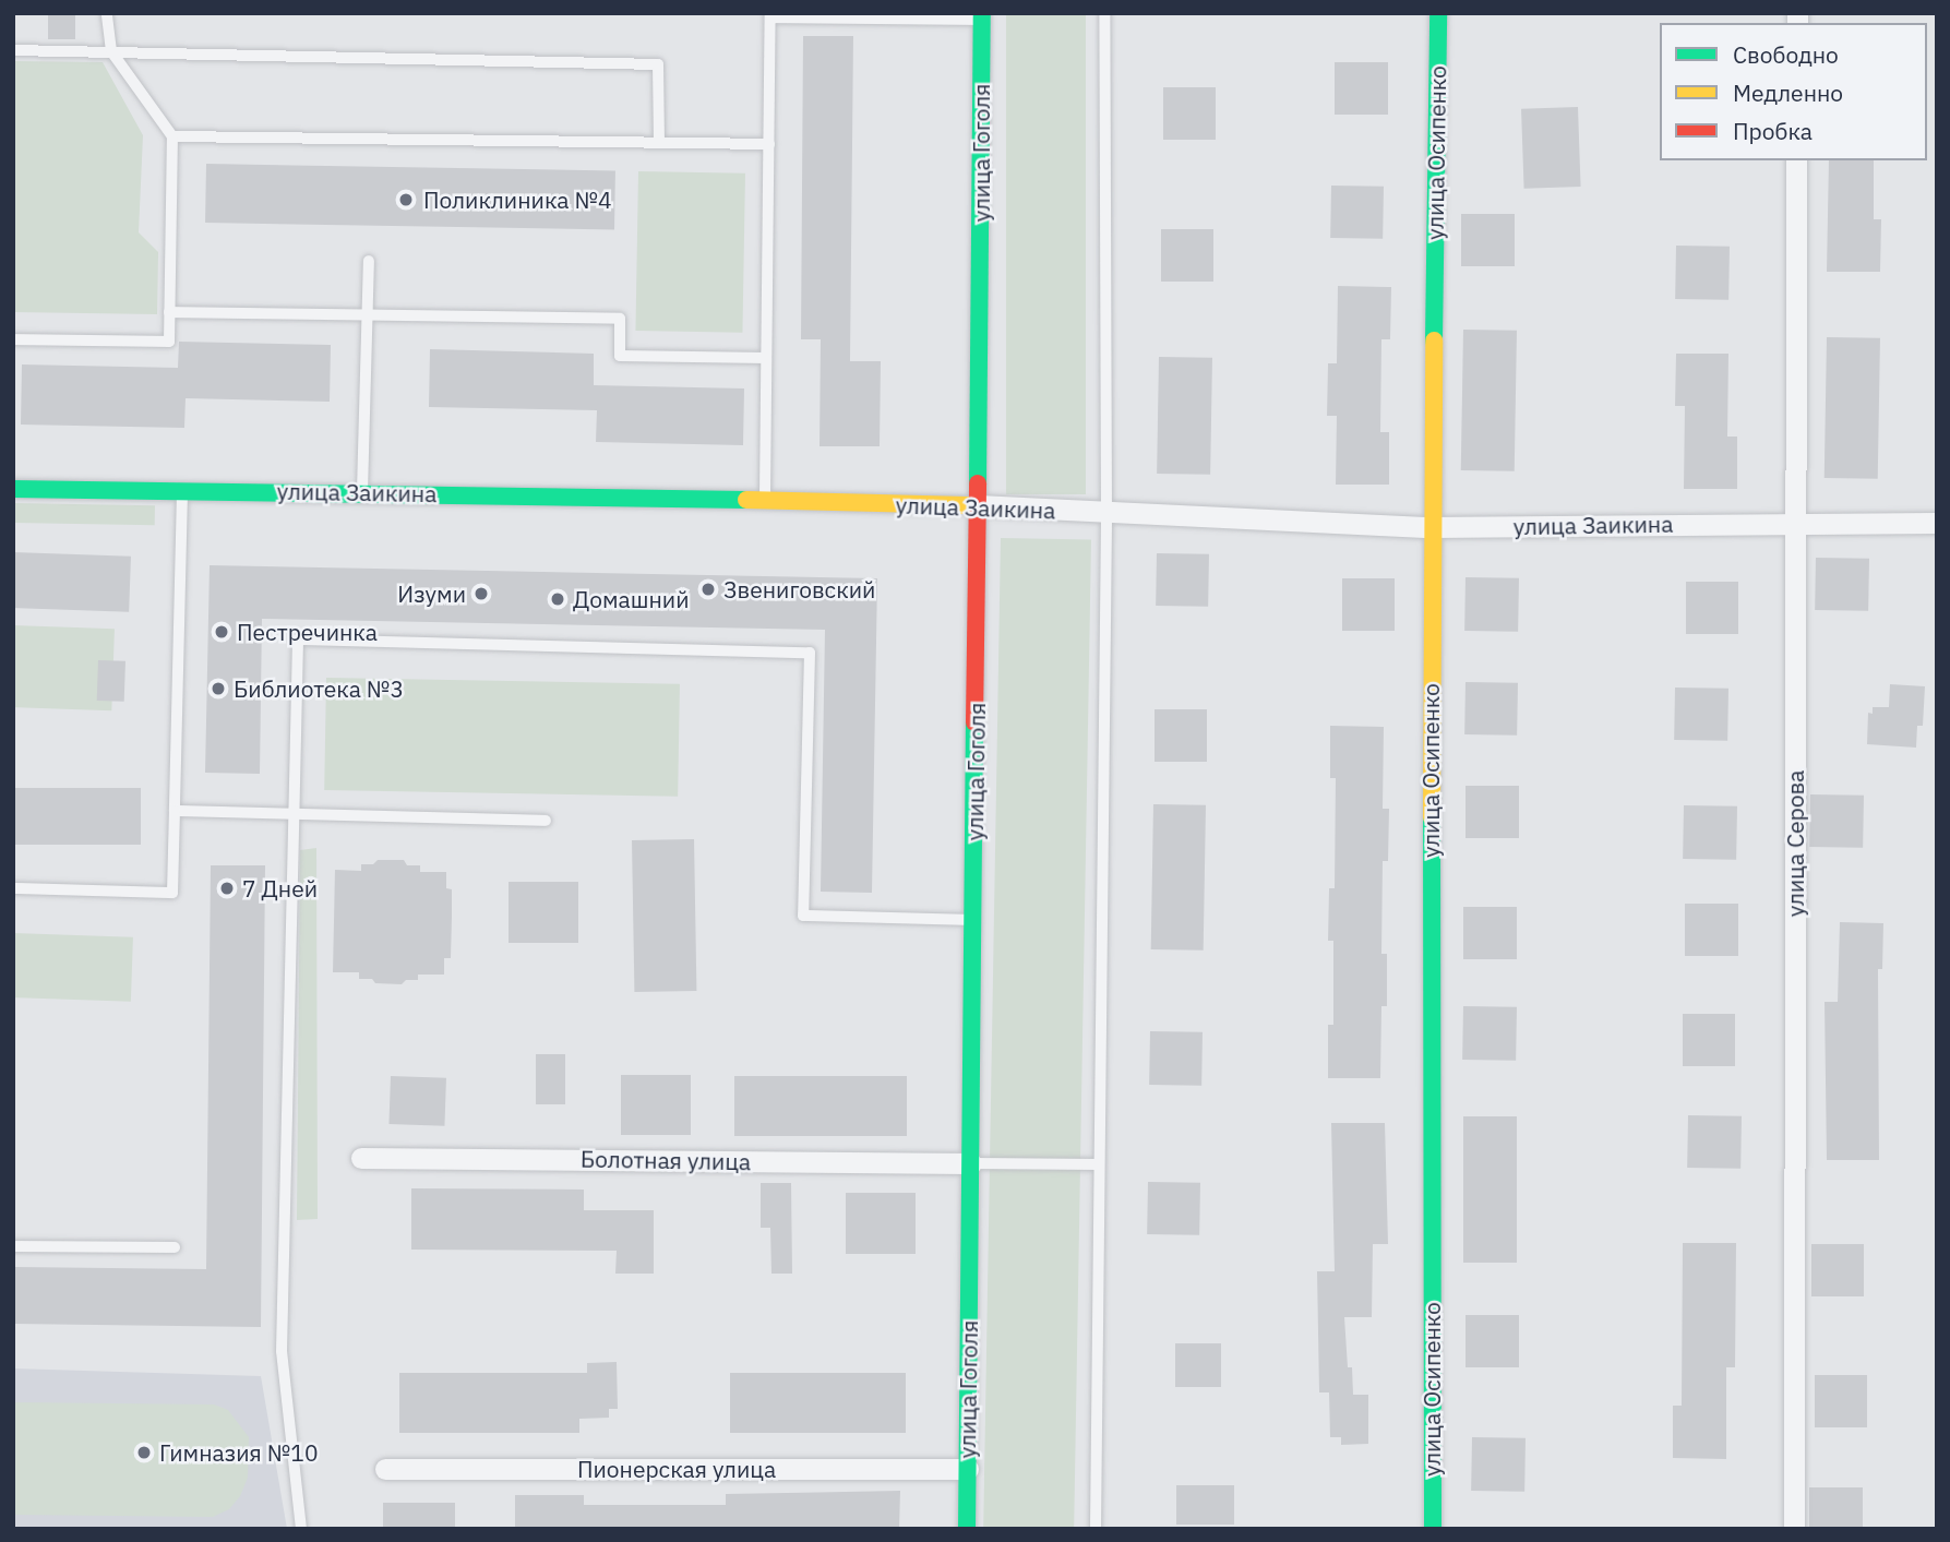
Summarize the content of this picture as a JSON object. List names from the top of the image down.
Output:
{
  "streets": {
    "street": [
      "улица Гоголя",
      "улица Осипенко",
      "улица Заикина",
      "улица Серова",
      "Болотная улица",
      "Пионерская улица"
    ]
  },
  "crossings": [
    ["улица Гоголя", "улица Заикина"],
    ["улица Гоголя", "Болотная улица"],
    ["улица Гоголя", "Пионерская улица"],
    ["улица Осипенко", "улица Заикина"],
    ["улица Заикина", "улица Серова"]
  ],
  "places": [
    "Поликлиника №4",
    "Звениговский",
    "Изуми",
    "Домашний",
    "Пестречинка",
    "Библиотека №3",
    "7 Дней",
    "Гимназия №10"
  ],
  "legend": ["Свободно", "Медленно", "Пробка"]
}
